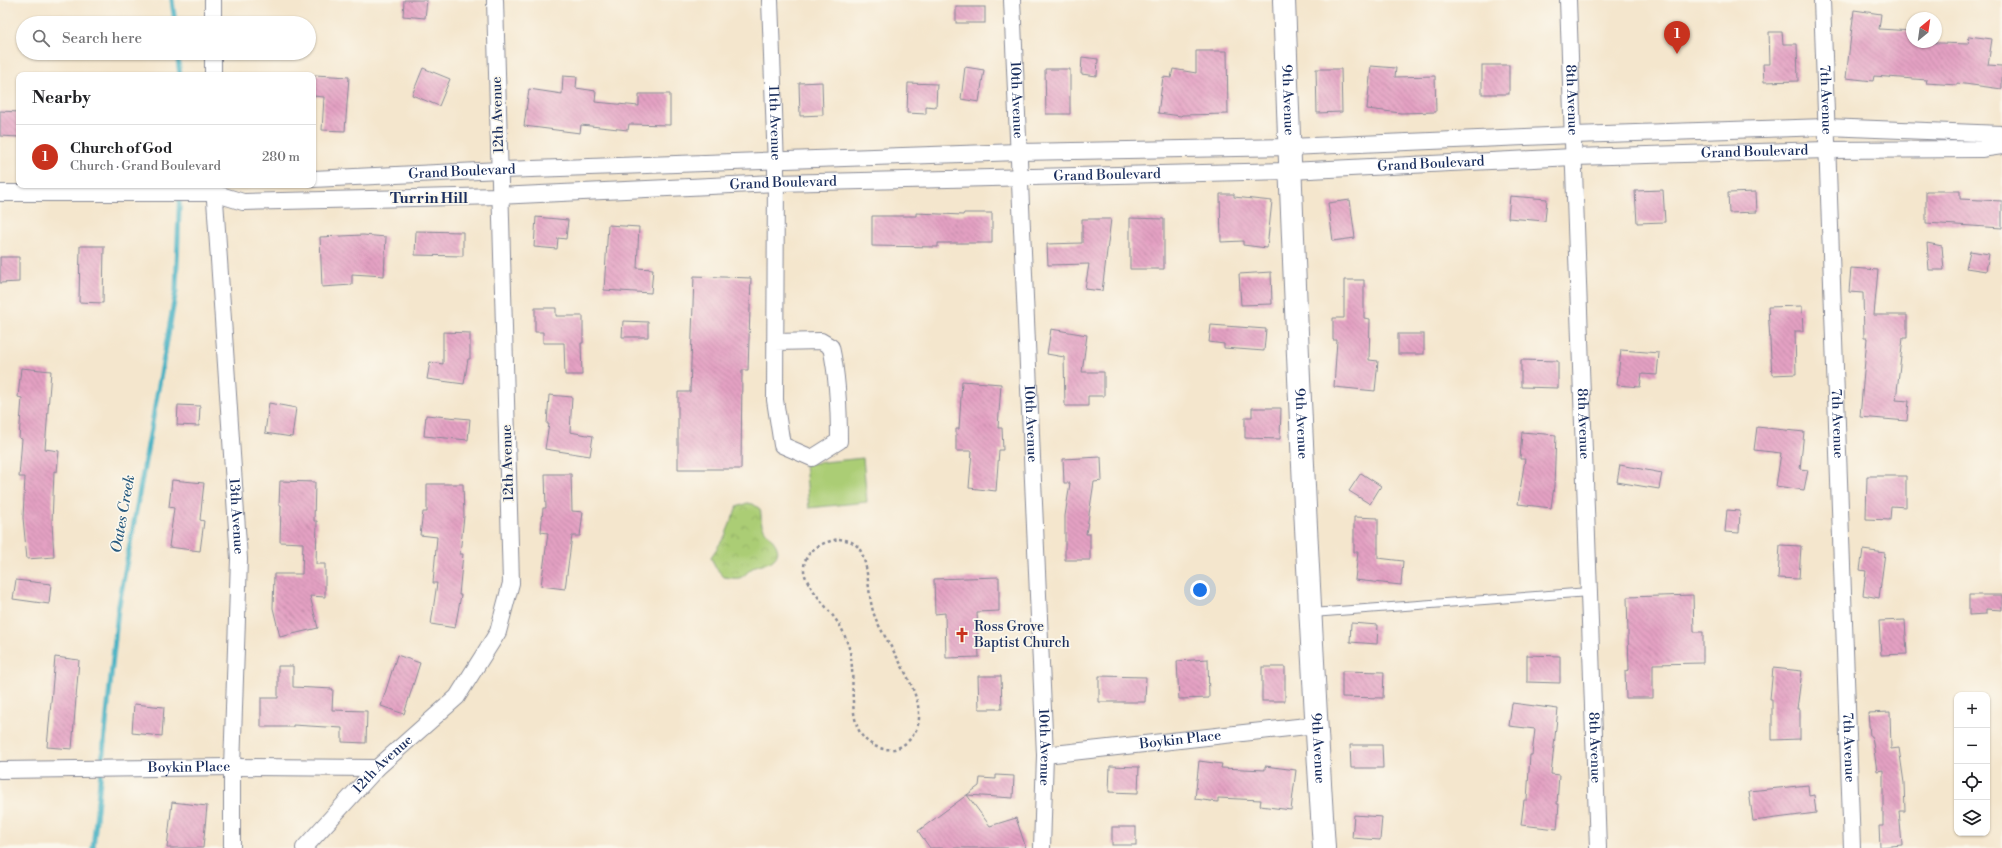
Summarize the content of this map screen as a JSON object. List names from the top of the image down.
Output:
{
  "streets": {
    "street": [
      "10th Avenue",
      "9th Avenue",
      "8th Avenue",
      "7th Avenue",
      "12th Avenue",
      "11th Avenue",
      "Grand Boulevard",
      "13th Avenue",
      "Boykin Place"
    ]
  },
  "crossings": [
    ["10th Avenue", "Grand Boulevard"],
    ["10th Avenue", "Boykin Place"],
    ["9th Avenue", "Grand Boulevard"],
    ["9th Avenue", "Boykin Place"],
    ["8th Avenue", "Grand Boulevard"],
    ["7th Avenue", "Grand Boulevard"],
    ["12th Avenue", "Grand Boulevard"],
    ["12th Avenue", "Boykin Place"],
    ["11th Avenue", "Grand Boulevard"],
    ["Grand Boulevard", "13th Avenue"],
    ["13th Avenue", "Boykin Place"]
  ],
  "districts": ["Turrin Hill"],
  "water": ["Oates Creek"],
  "places": {
    "church": ["Ross Grove Baptist Church"]
  },
  "north": "top right",
  "page": {
    "search": "Search here",
    "pins": "1",
    "heading": "Nearby",
    "list": [
      {
        "mark": "1",
        "name": "Church of God",
        "note": "Church · Grand Boulevard",
        "value": "280 m"
      }
    ],
    "map_buttons": ["+", "−"]
  }
}
